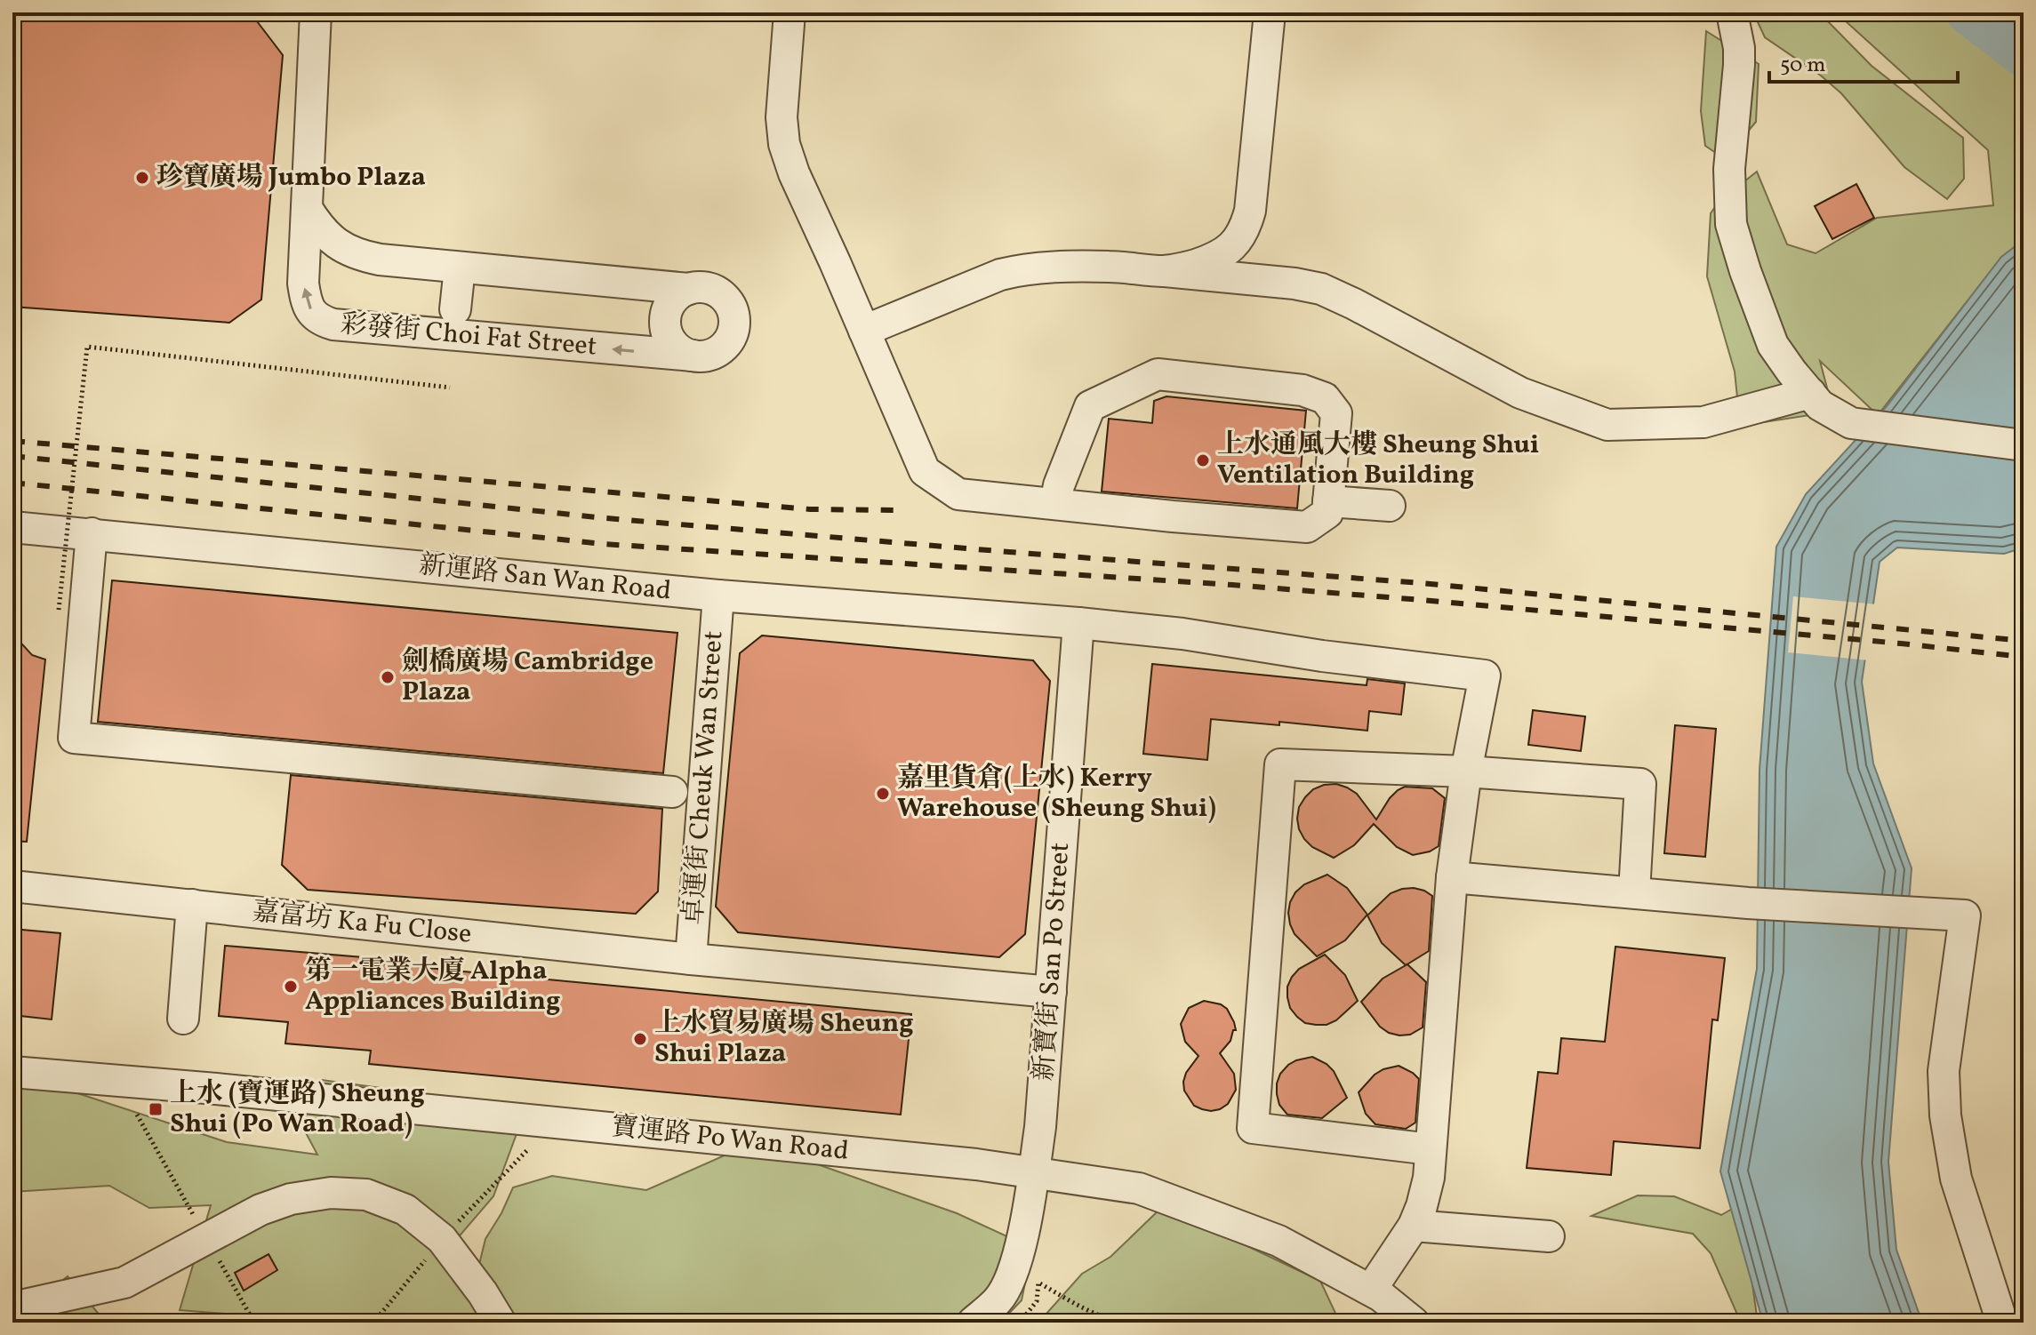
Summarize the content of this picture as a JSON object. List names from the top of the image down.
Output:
{
  "streets": {
    "street": [
      "彩發街 Choi Fat Street",
      "新運路 San Wan Road",
      "卓運街 Cheuk Wan Street",
      "嘉富坊 Ka Fu Close",
      "新寶街 San Po Street",
      "寶運路 Po Wan Road"
    ]
  },
  "crossings": [
    ["新運路 San Wan Road", "卓運街 Cheuk Wan Street"],
    ["新運路 San Wan Road", "新寶街 San Po Street"],
    ["卓運街 Cheuk Wan Street", "嘉富坊 Ka Fu Close"],
    ["嘉富坊 Ka Fu Close", "新寶街 San Po Street"],
    ["新寶街 San Po Street", "寶運路 Po Wan Road"]
  ],
  "places": {
    "other": [
      "珍寶廣場 Jumbo Plaza",
      "上水通風大樓 Sheung Shui Ventilation Building",
      "劍橋廣場 Cambridge Plaza",
      "嘉里貨倉(上水) Kerry Warehouse (Sheung Shui)",
      "第一電業大廈 Alpha Appliances Building",
      "上水貿易廣場 Sheung Shui Plaza"
    ],
    "transit": ["上水 (寶運路) Sheung Shui (Po Wan Road)"]
  },
  "scale_bar": "50 m"
}
